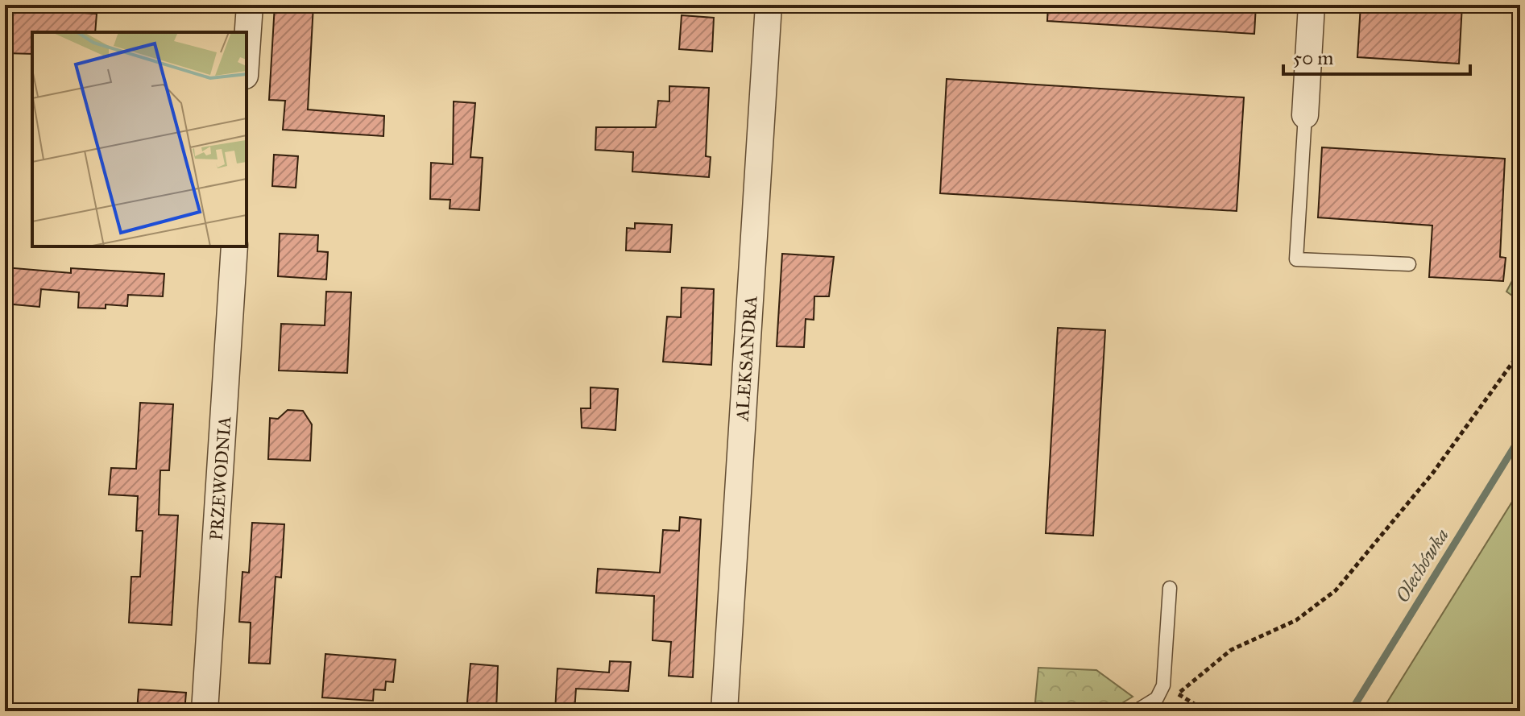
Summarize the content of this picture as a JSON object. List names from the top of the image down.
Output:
{
  "streets": {
    "street": ["ALEKSANDRA", "PRZEWODNIA"]
  },
  "water": ["Olechówka"],
  "scale_bar": "50 m"
}
